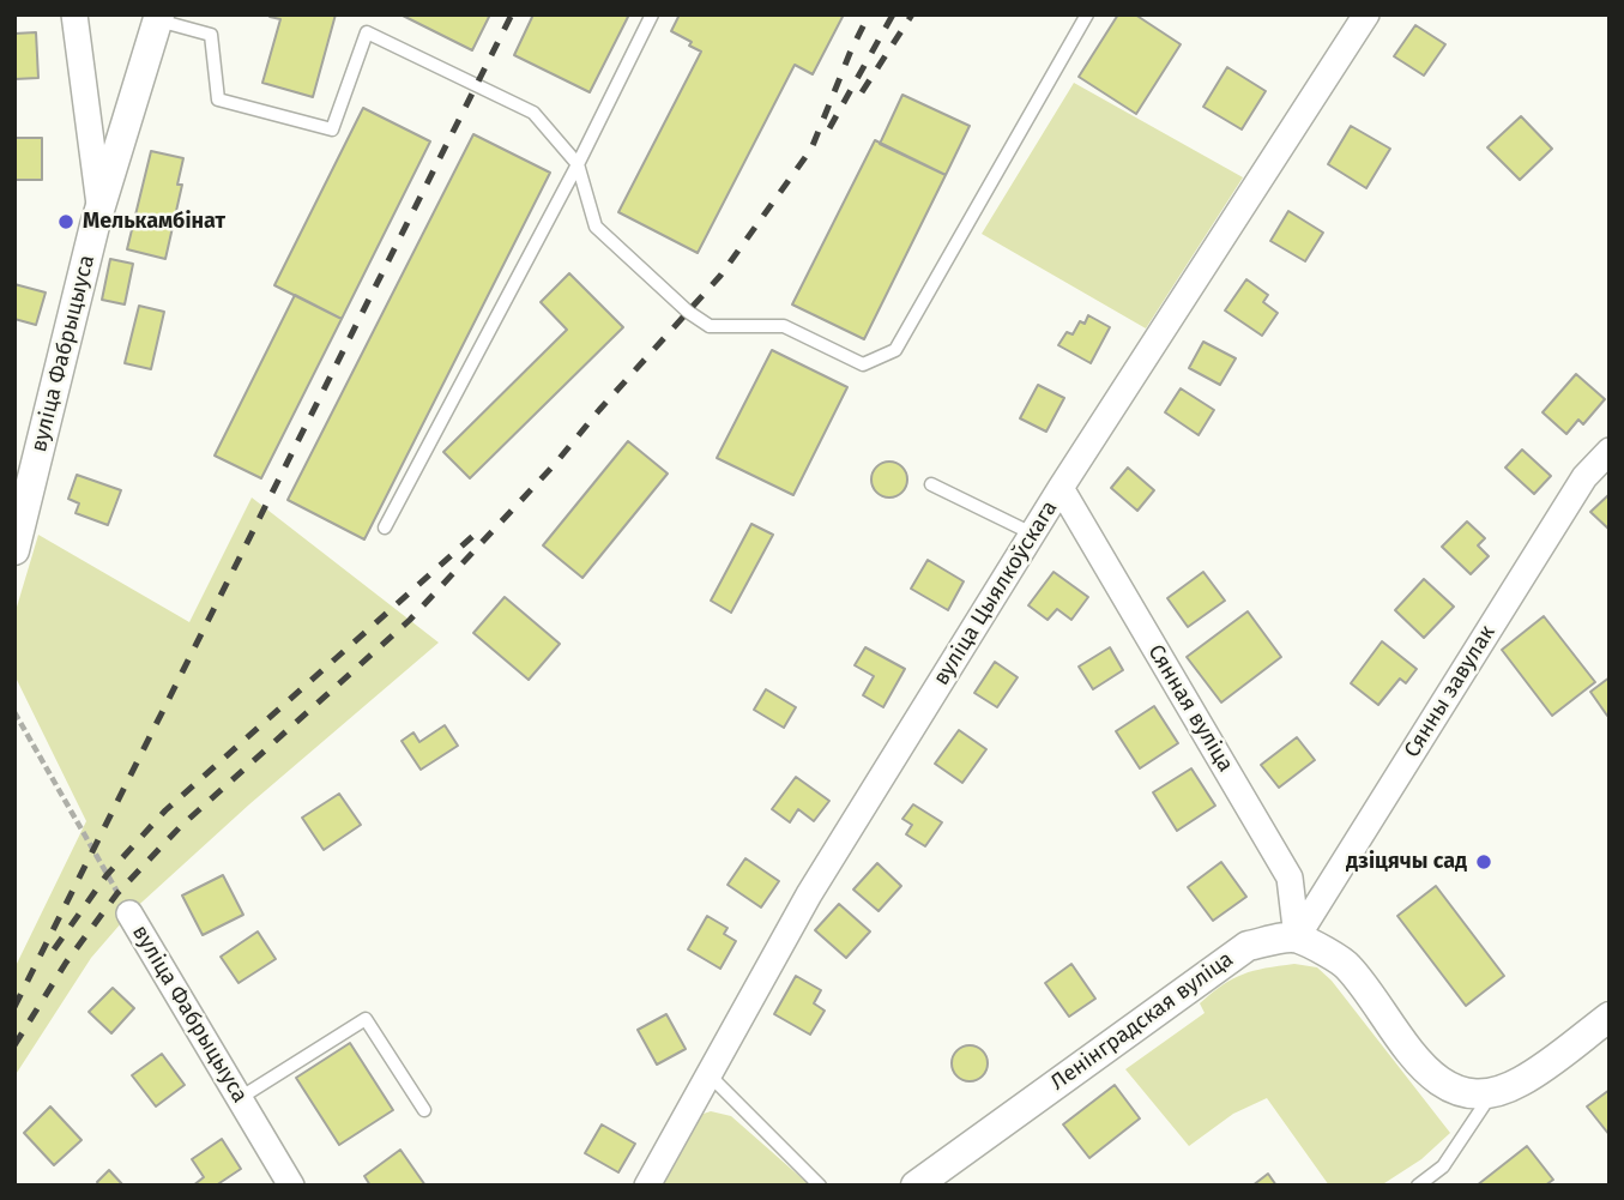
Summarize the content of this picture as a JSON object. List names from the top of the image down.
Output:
{
  "streets": {
    "street": [
      "вуліца Фабрыцыуса",
      "вуліца Цыялкоўскага",
      "Сянны завулак",
      "Сянная вуліца",
      "Ленінградская вуліца"
    ]
  },
  "crossings": [
    ["вуліца Цыялкоўскага", "Сянная вуліца"],
    ["Сянны завулак", "Сянная вуліца"],
    ["Сянны завулак", "Ленінградская вуліца"],
    ["Сянная вуліца", "Ленінградская вуліца"]
  ],
  "places": ["Мелькамбінат", "дзіцячы сад"]
}
